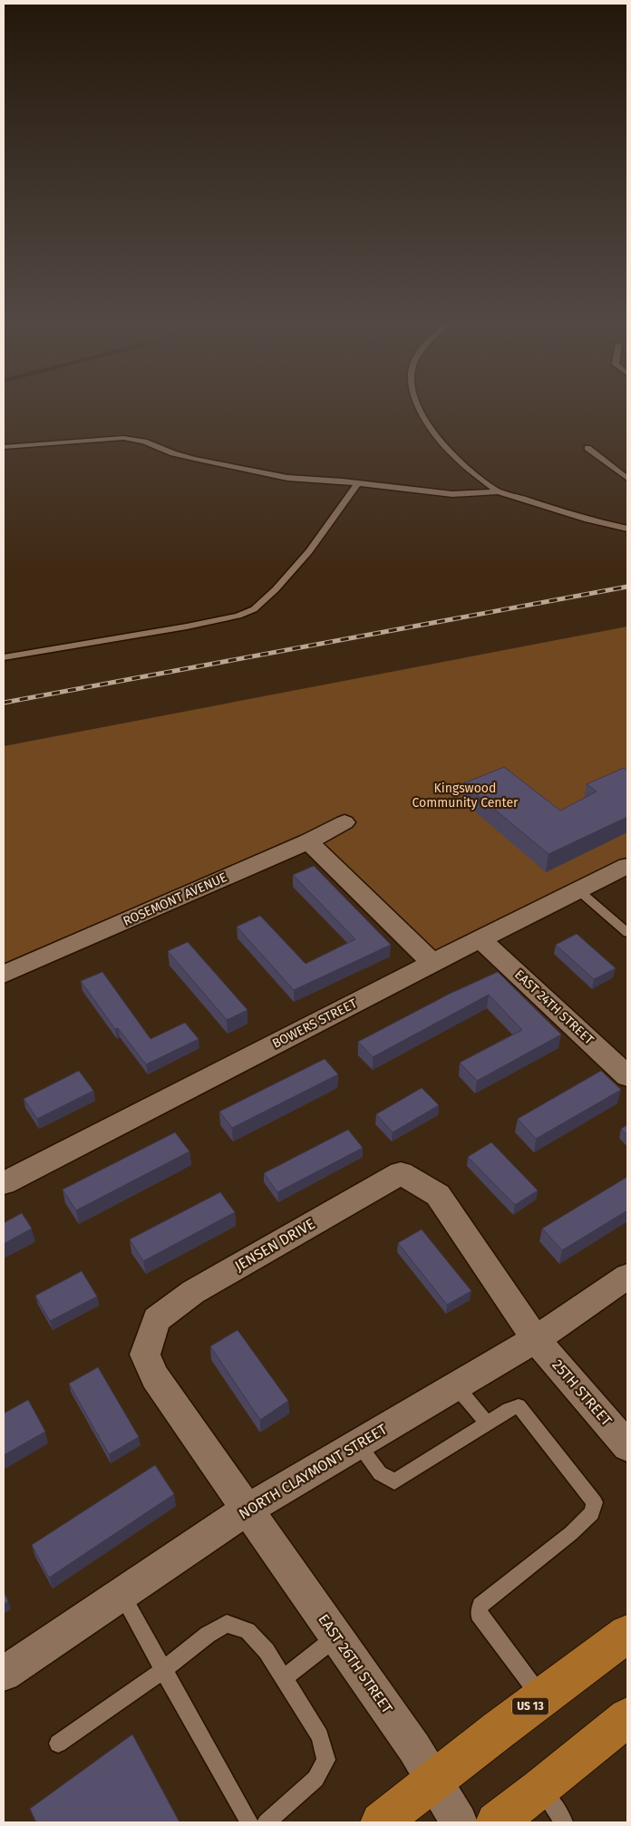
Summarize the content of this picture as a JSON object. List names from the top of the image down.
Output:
{
  "streets": {
    "main road": ["US 13"],
    "street": [
      "ROSEMONT AVENUE",
      "EAST 24TH STREET",
      "BOWERS STREET",
      "JENSEN DRIVE",
      "25TH STREET",
      "NORTH CLAYMONT STREET",
      "EAST 26TH STREET"
    ]
  },
  "crossings": [
    ["EAST 24TH STREET", "BOWERS STREET"],
    ["JENSEN DRIVE", "25TH STREET"],
    ["JENSEN DRIVE", "NORTH CLAYMONT STREET"],
    ["JENSEN DRIVE", "EAST 26TH STREET"],
    ["25TH STREET", "NORTH CLAYMONT STREET"],
    ["NORTH CLAYMONT STREET", "EAST 26TH STREET"],
    ["EAST 26TH STREET", "US 13"]
  ],
  "parks": ["Kingswood Community Center"]
}
